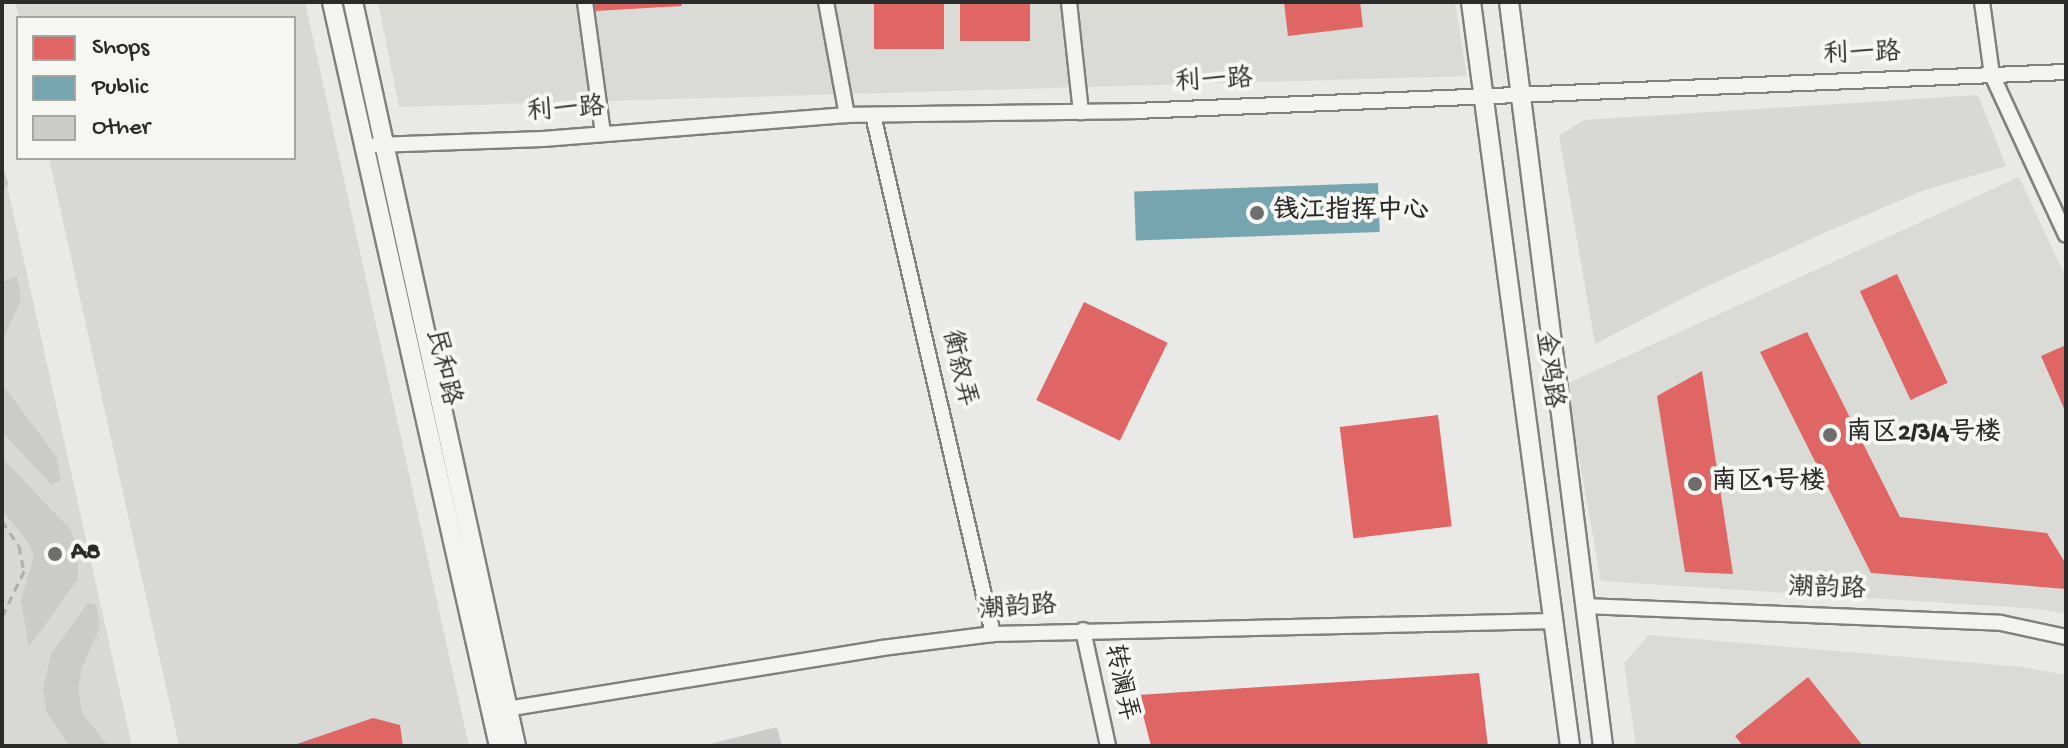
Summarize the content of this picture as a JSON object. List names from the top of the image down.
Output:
{
  "streets": {
    "main road": ["民和路", "金鸡路"],
    "street": [
      "利一路",
      "衡叙弄",
      "潮韵路",
      "转澜弄"
    ]
  },
  "crossings": [
    ["利一路", "民和路"],
    ["利一路", "衡叙弄"],
    ["利一路", "金鸡路"],
    ["民和路", "潮韵路"],
    ["衡叙弄", "潮韵路"],
    ["金鸡路", "潮韵路"],
    ["潮韵路", "转澜弄"]
  ],
  "places": [
    "钱江指挥中心",
    "南区2/3/4号楼",
    "南区1号楼",
    "A8"
  ],
  "legend": ["Shops", "Public", "Other"]
}
